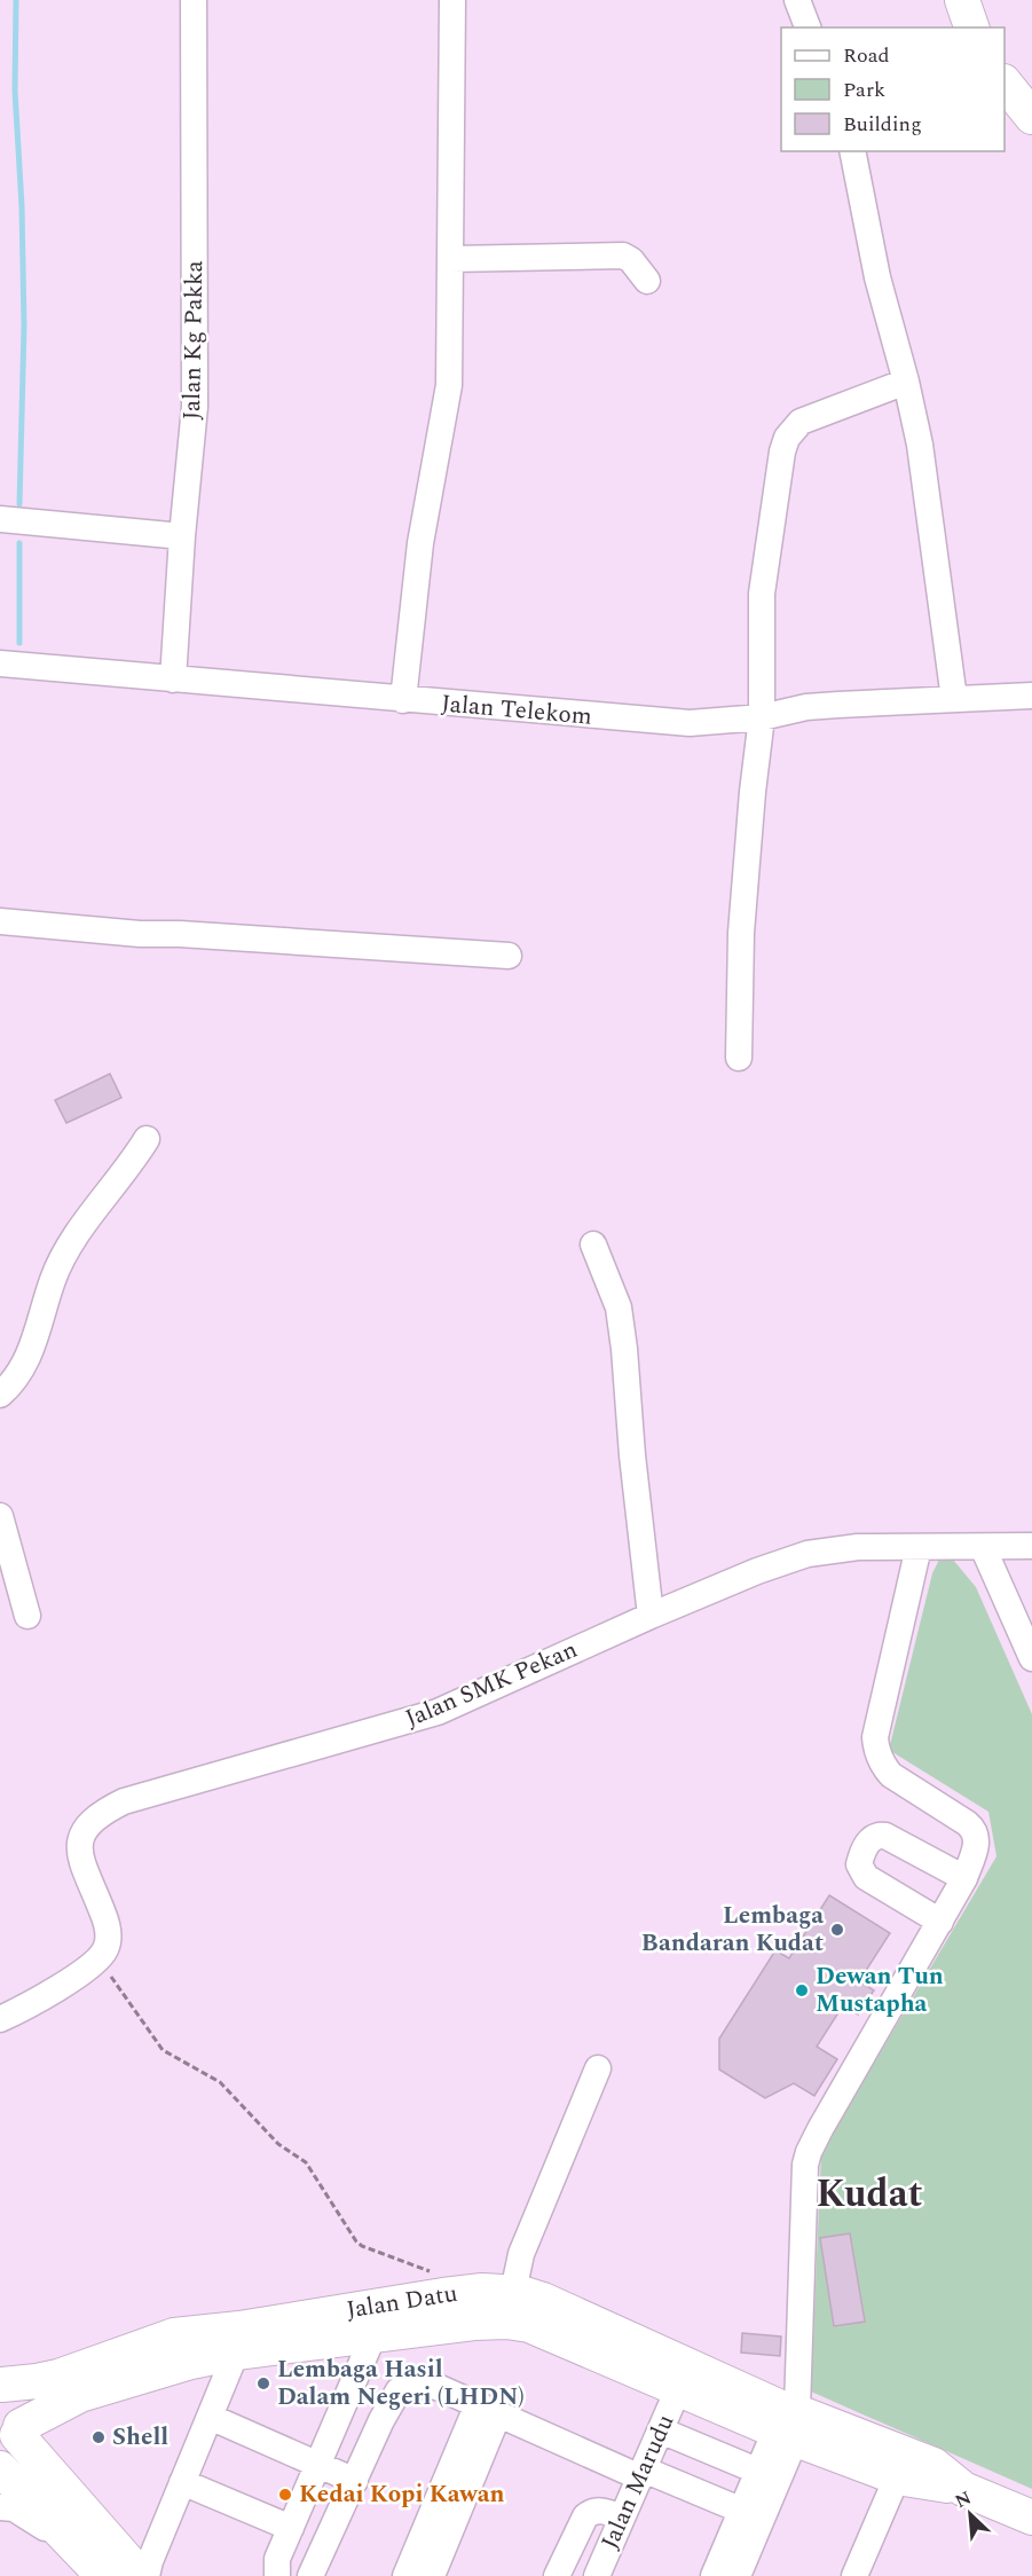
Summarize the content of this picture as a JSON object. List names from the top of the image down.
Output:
{
  "streets": {
    "main road": ["Jalan Datu"],
    "street": [
      "Jalan Kg Pakka",
      "Jalan Telekom",
      "Jalan SMK Pekan",
      "Jalan Marudu"
    ]
  },
  "crossings": [
    ["Jalan Kg Pakka", "Jalan Telekom"],
    ["Jalan Datu", "Jalan Marudu"]
  ],
  "districts": ["Kudat"],
  "places": [
    "Lembaga Bandaran Kudat",
    "Dewan Tun Mustapha",
    "Lembaga Hasil Dalam Negeri (LHDN)",
    "Shell",
    "Kedai Kopi Kawan"
  ],
  "legend": ["Road", "Park", "Building"],
  "north": "top left"
}
